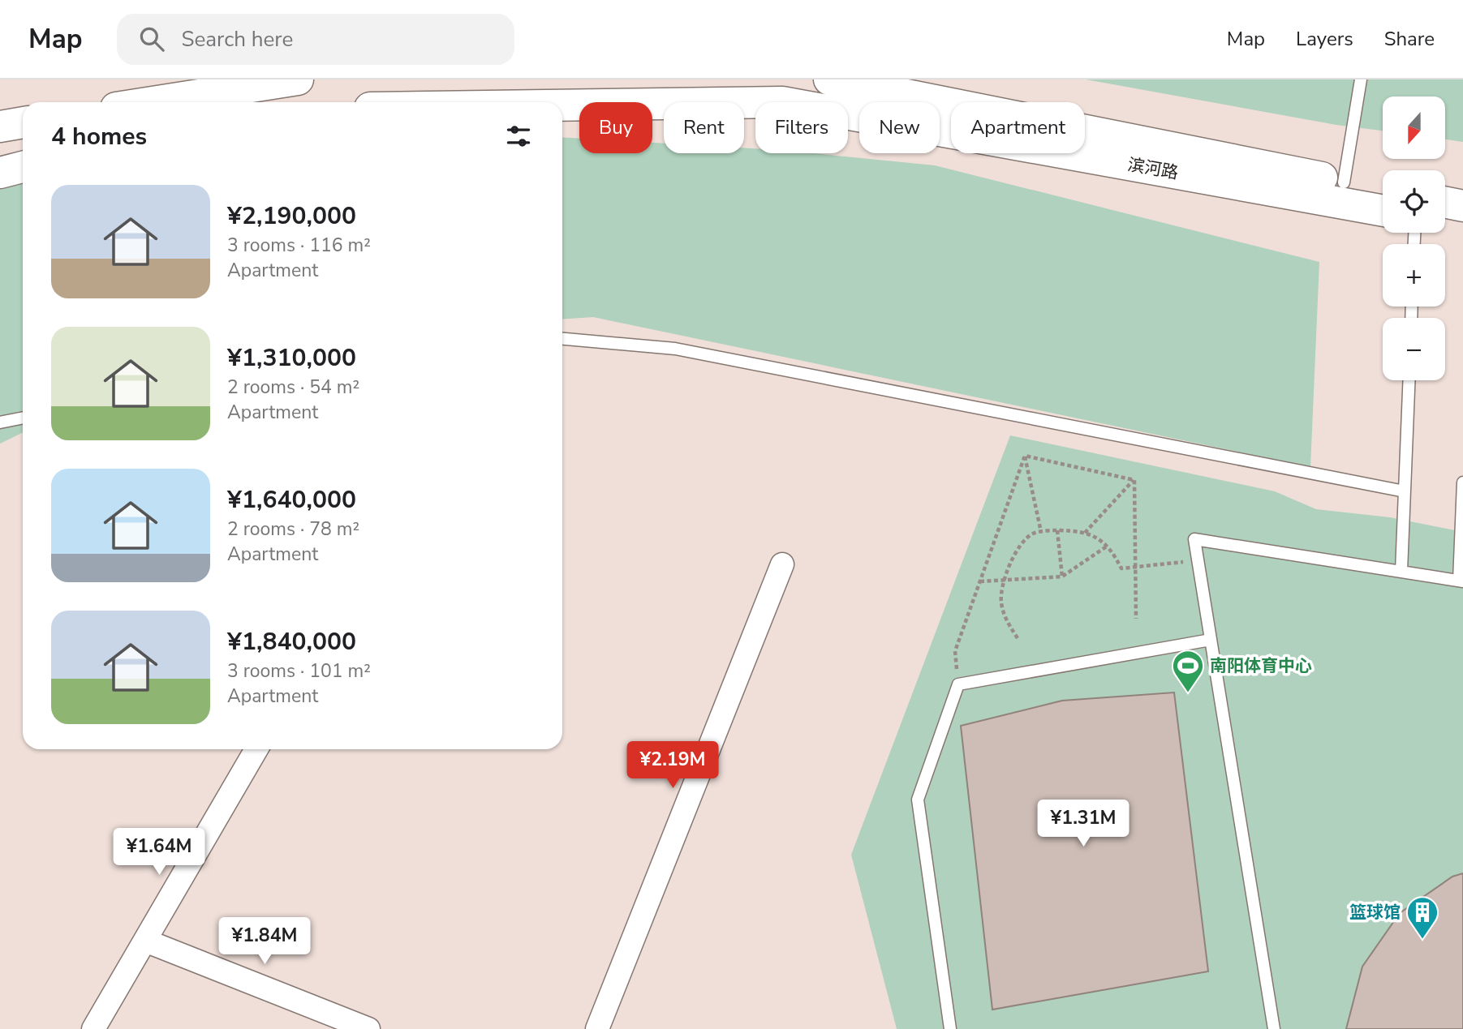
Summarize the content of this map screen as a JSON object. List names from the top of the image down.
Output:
{
  "streets": {
    "main road": ["滨河路"]
  },
  "places": {
    "sports": ["南阳体育中心"],
    "building": ["篮球馆"]
  },
  "north": "bottom",
  "page": {
    "header": "Map",
    "search": "Search here",
    "nav": ["Map", "Layers", "Share"],
    "map_buttons": ["+", "−"],
    "chip": [
      "Buy",
      "Rent",
      "Filters",
      "New",
      "Apartment"
    ],
    "heading": "4 homes",
    "list": [
      {
        "name": "¥2,190,000",
        "note": "3 rooms · 116 m² · Apartment"
      },
      {
        "name": "¥1,310,000",
        "note": "2 rooms · 54 m² · Apartment"
      },
      {
        "name": "¥1,640,000",
        "note": "2 rooms · 78 m² · Apartment"
      },
      {
        "name": "¥1,840,000",
        "note": "3 rooms · 101 m² · Apartment"
      }
    ],
    "price": [
      "¥2.19M",
      "¥1.31M",
      "¥1.64M",
      "¥1.84M"
    ]
  }
}
